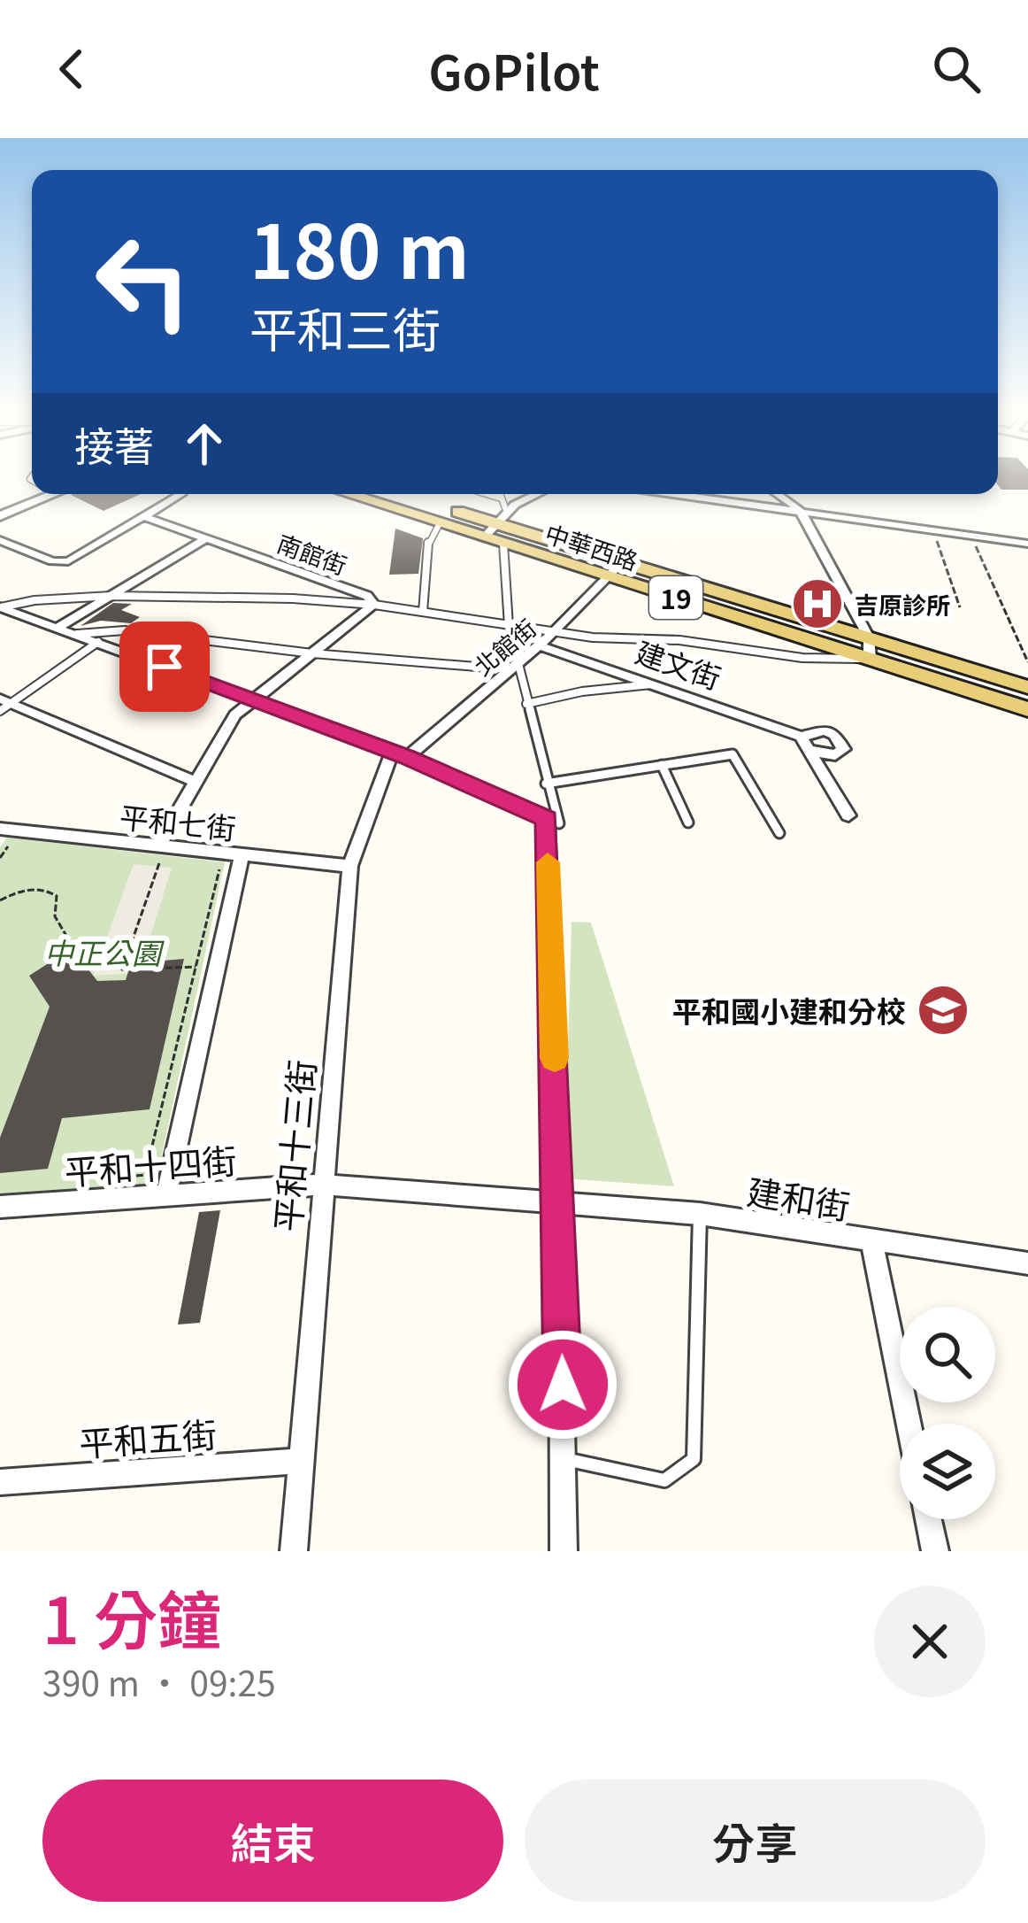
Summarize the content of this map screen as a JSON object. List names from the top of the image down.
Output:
{
  "streets": {
    "main road": ["中華西路", "19"],
    "street": [
      "南館街",
      "北館街",
      "建文街",
      "平和七街",
      "平和十三街",
      "平和十四街",
      "建和街",
      "平和五街"
    ]
  },
  "crossings": [
    ["中華西路", "北館街"],
    ["南館街", "平和七街"],
    ["北館街", "建文街"],
    ["北館街", "平和十三街"],
    ["平和七街", "平和十三街"],
    ["平和十三街", "平和十四街"],
    ["平和十三街", "平和五街"],
    ["平和十四街", "建和街"]
  ],
  "parks": ["中正公園"],
  "places": {
    "hospital": ["吉原診所"],
    "school or university": ["平和國小建和分校"]
  },
  "page": {
    "header": "GoPilot",
    "turn": ["180 m", "平和三街"],
    "then": "接著",
    "heading": ["1 分鐘", "390 m · 09:25"],
    "buttons": ["結束", "分享"]
  }
}
